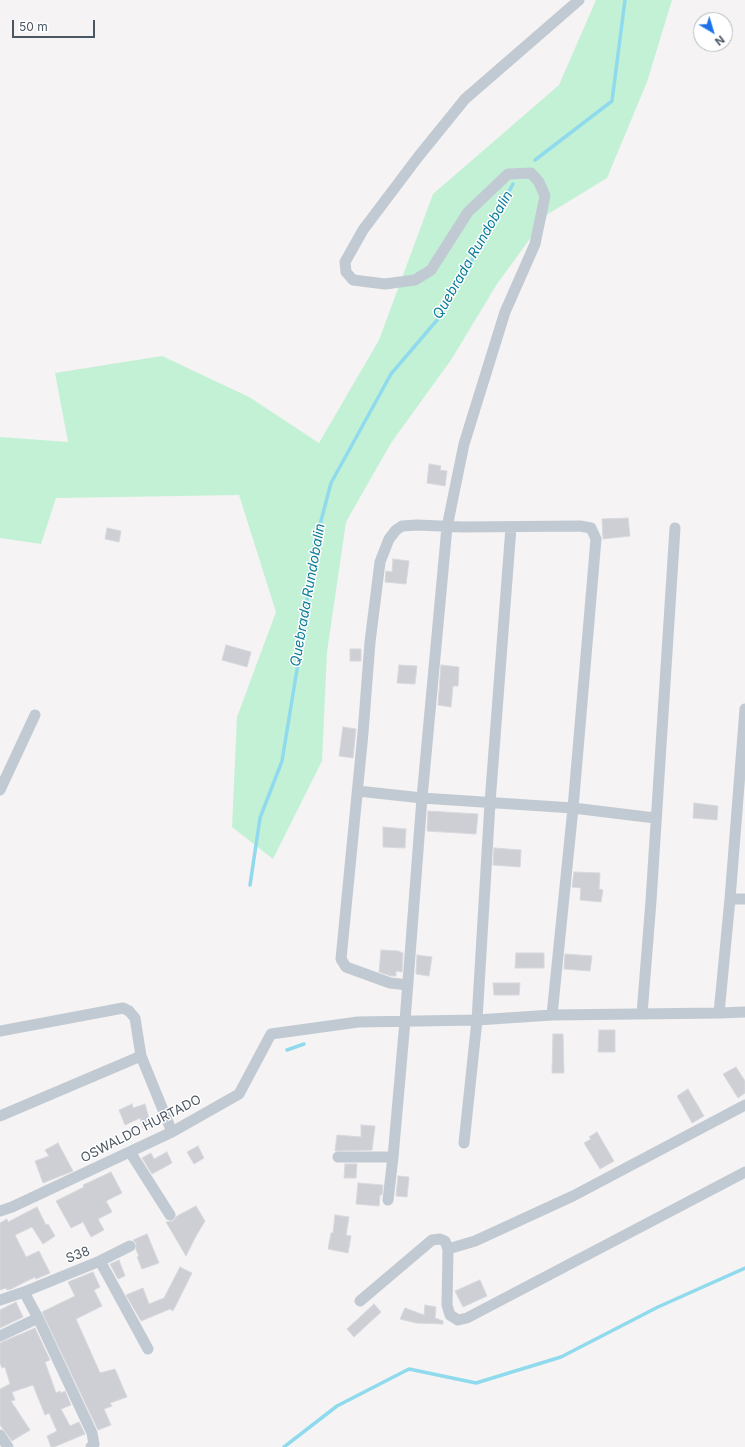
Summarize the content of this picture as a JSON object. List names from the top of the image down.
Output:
{
  "streets": {
    "street": ["OSWALDO HURTADO", "S38"]
  },
  "water": ["Quebrada Rundobalin"],
  "scale_bar": "50 m",
  "north": "bottom right"
}
